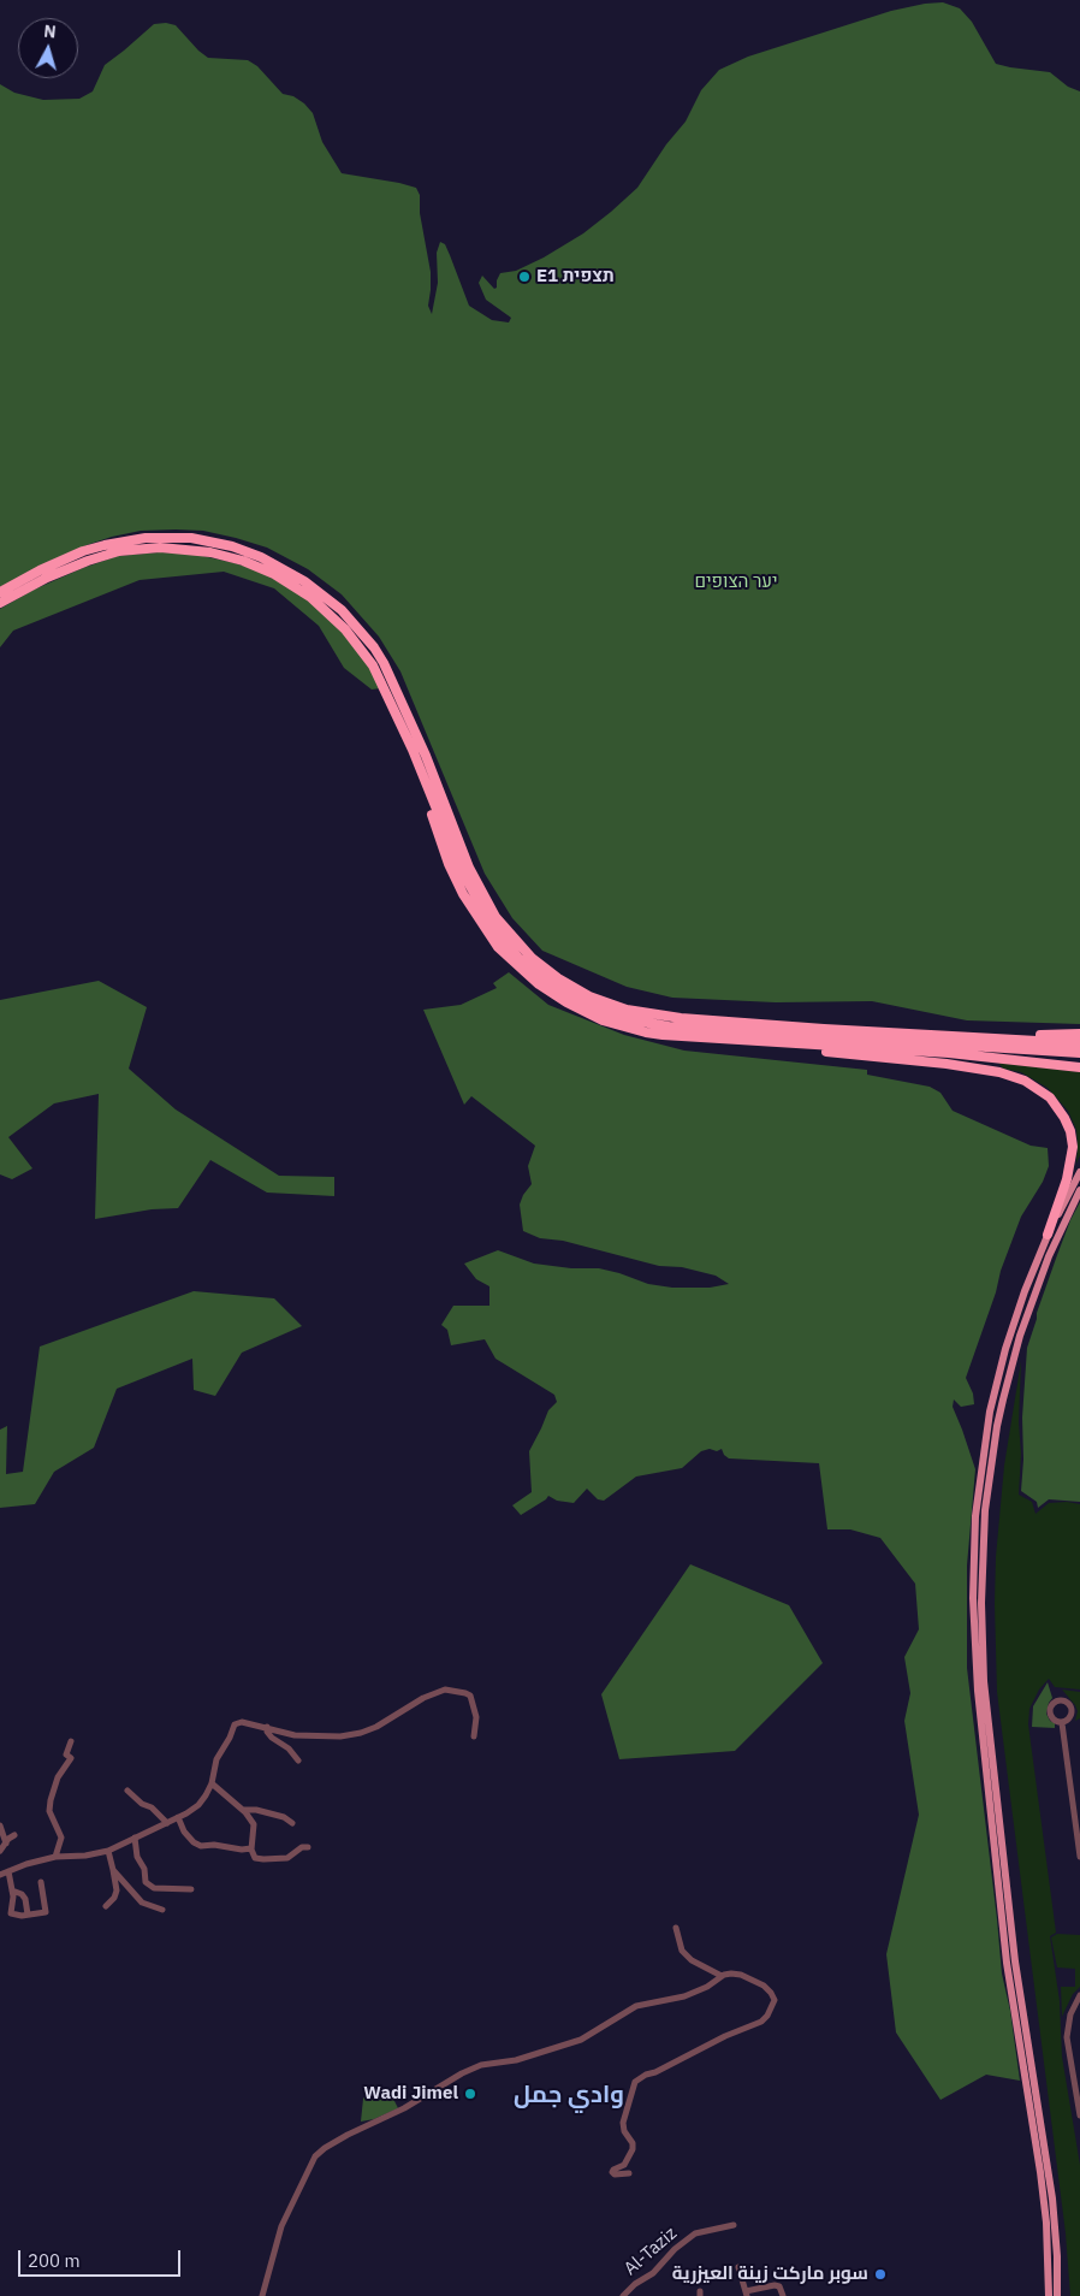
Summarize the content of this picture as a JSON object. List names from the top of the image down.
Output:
{
  "streets": {
    "street": ["Al-Taziz"]
  },
  "districts": ["وادي جمل"],
  "parks": ["יער הצופים"],
  "places": ["E1 תצפית", "Wadi Jimel", "سوبر ماركت زينة العيزرية"],
  "scale_bar": "200 m",
  "north": "top"
}
